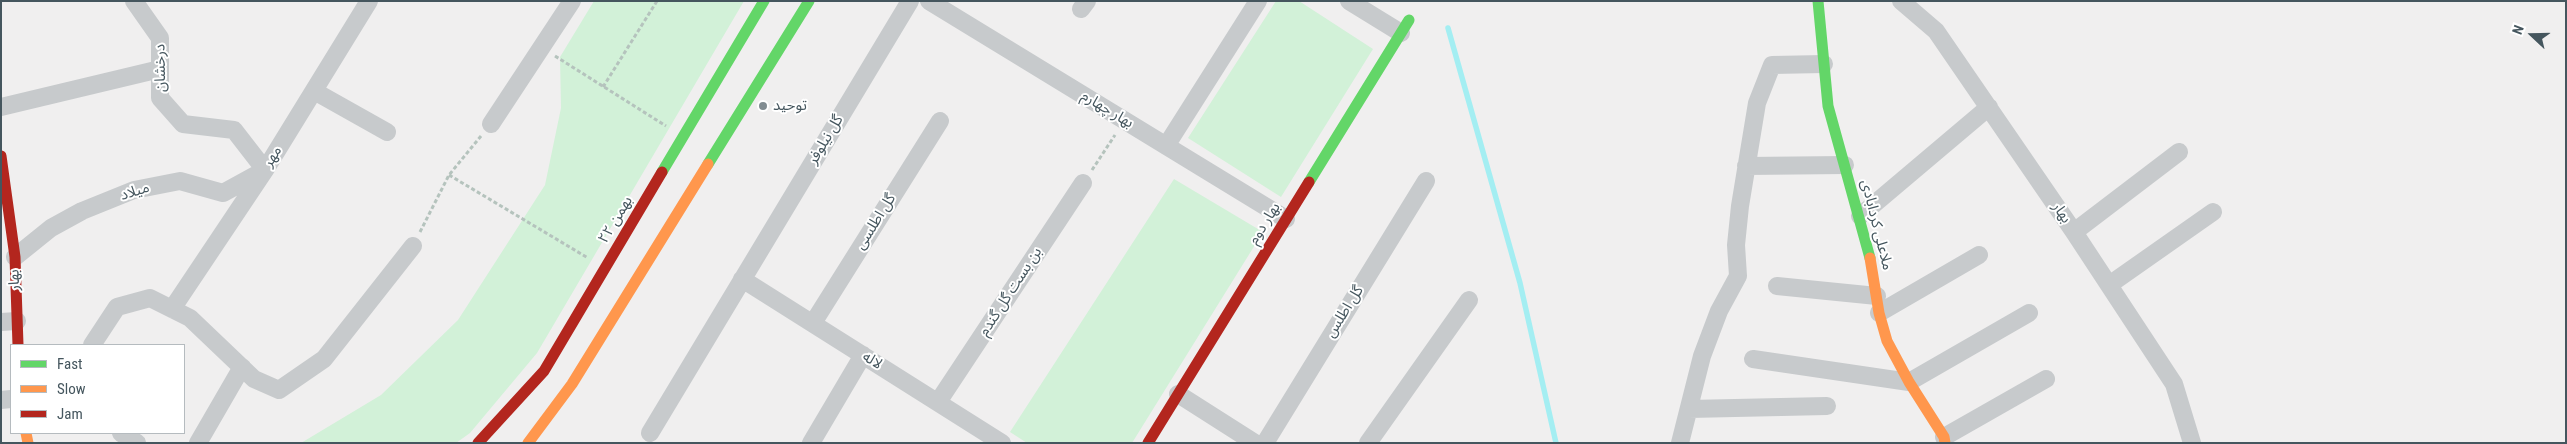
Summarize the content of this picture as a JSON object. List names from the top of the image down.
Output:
{
  "streets": {
    "street": [
      "درخشان",
      "بهار چهارم",
      "گل نیلوفر",
      "مهر",
      "میلاد",
      "بهار",
      "۲۲ بهمن",
      "گل اطلسی",
      "بهار دوم",
      "ملاعلی کردابادی",
      "بن بست گل گندم",
      "گل اطلس",
      "لاله"
    ]
  },
  "crossings": [
    ["درخشان", "مهر"],
    ["درخشان", "میلاد"],
    ["بهار چهارم", "بهار دوم"],
    ["گل نیلوفر", "لاله"],
    ["مهر", "میلاد"],
    ["میلاد", "بهار"],
    ["گل اطلسی", "لاله"],
    ["بن بست گل گندم", "لاله"]
  ],
  "places": ["توحید"],
  "legend": ["Fast", "Slow", "Jam"],
  "north": "left"
}
